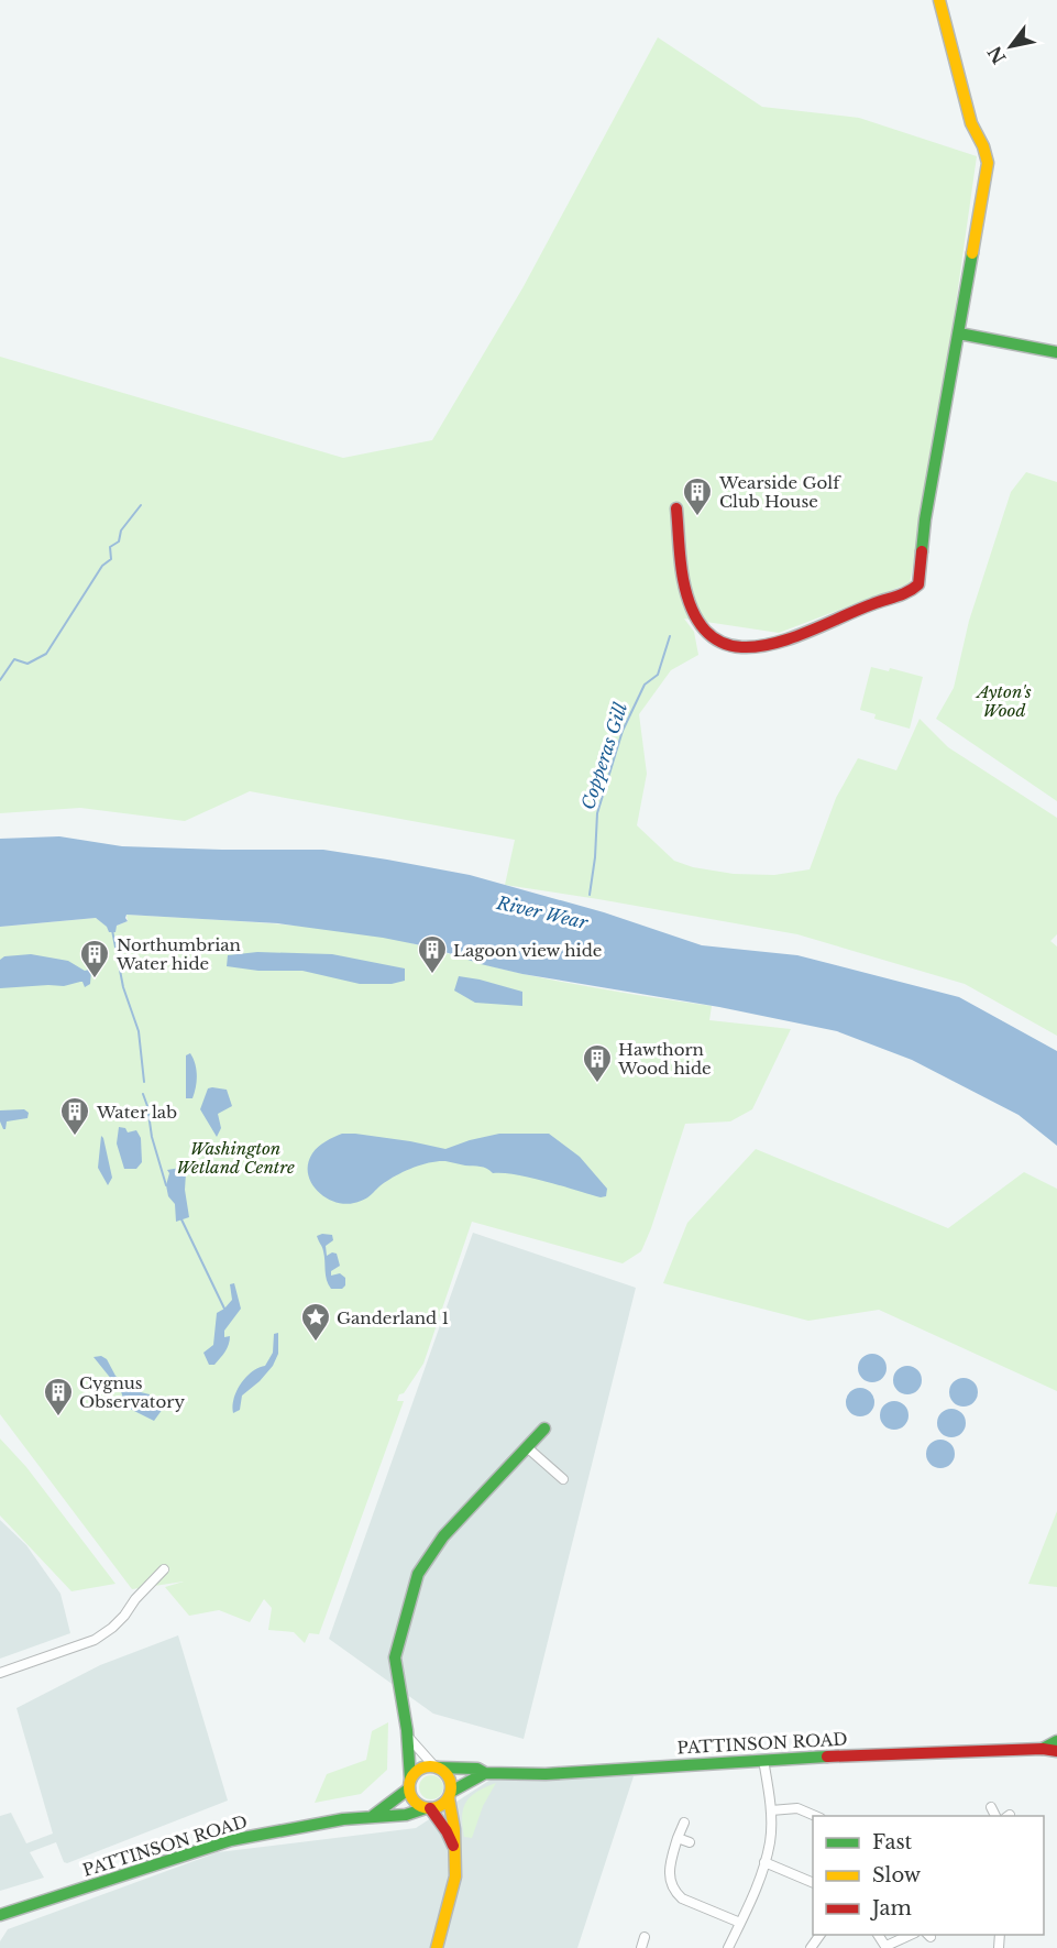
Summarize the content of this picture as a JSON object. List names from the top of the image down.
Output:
{
  "streets": {
    "street": ["PATTINSON ROAD"]
  },
  "water": ["Copperas Gill", "River Wear"],
  "parks": ["Ayton's Wood", "Washington Wetland Centre"],
  "places": {
    "building": [
      "Wearside Golf Club House",
      "Lagoon view hide",
      "Northumbrian Water hide",
      "Hawthorn Wood hide",
      "Water lab",
      "Cygnus Observatory"
    ],
    "place": ["Ganderland 1"]
  },
  "legend": ["Fast", "Slow", "Jam"],
  "north": "bottom left"
}
